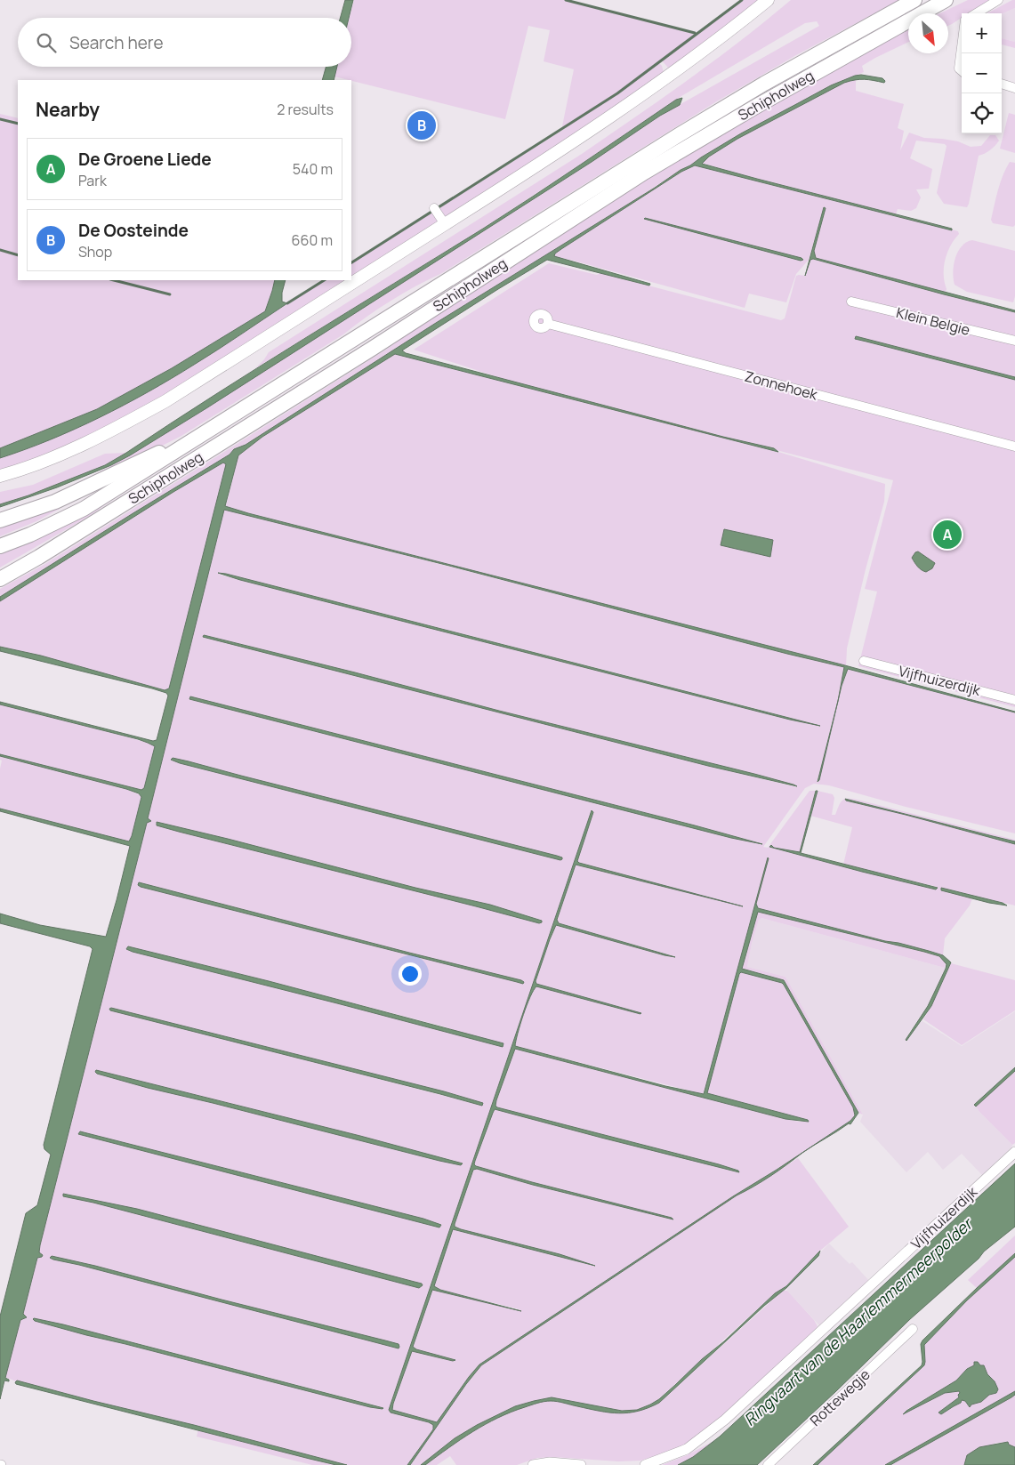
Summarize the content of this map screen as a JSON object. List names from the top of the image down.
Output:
{
  "streets": {
    "highway": ["Schipholweg"],
    "street": [
      "Klein Belgie",
      "Zonnehoek",
      "Vijfhuizerdijk",
      "Rottewegje"
    ]
  },
  "water": ["Ringvaart van de Haarlemmermeerpolder"],
  "north": "bottom right",
  "page": {
    "map_buttons": ["+", "−"],
    "search": "Search here",
    "heading": ["Nearby", "2 results"],
    "pins": ["B", "A"],
    "list": [
      {
        "mark": "A",
        "name": "De Groene Liede",
        "note": "Park",
        "value": "540 m"
      },
      {
        "mark": "B",
        "name": "De Oosteinde",
        "note": "Shop",
        "value": "660 m"
      }
    ]
  }
}
